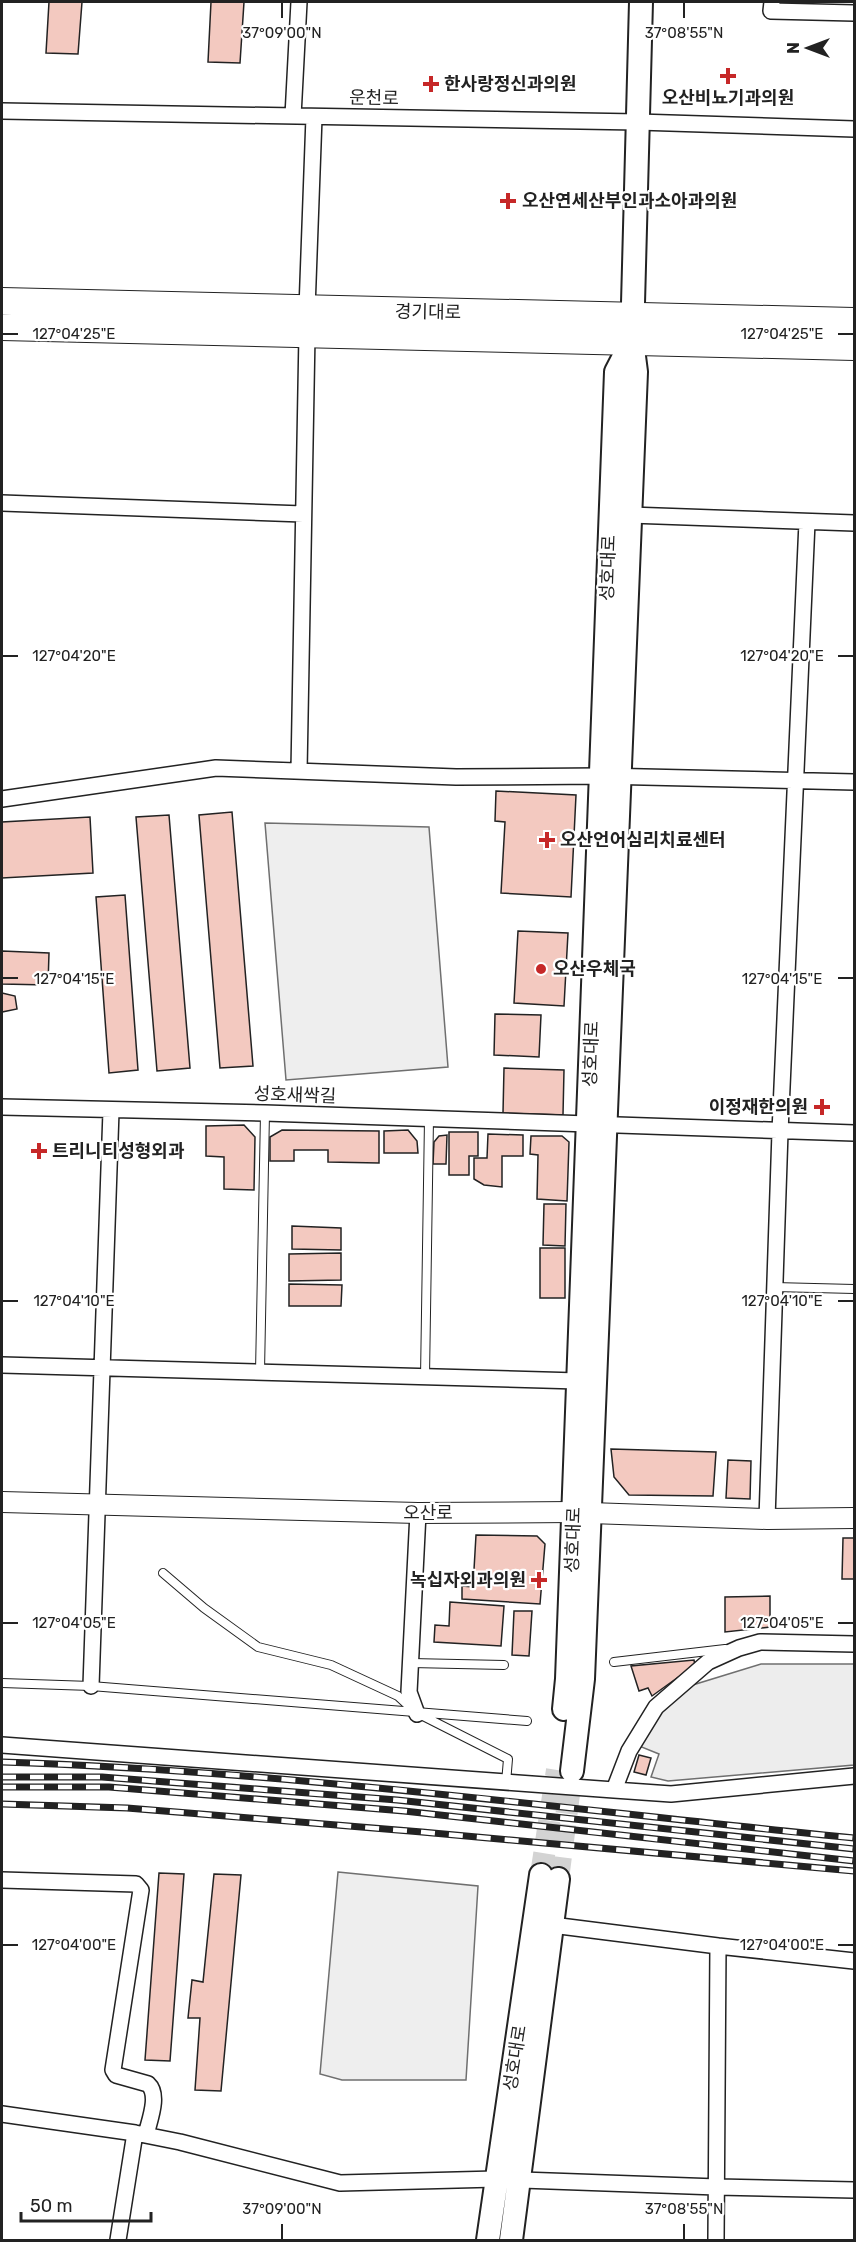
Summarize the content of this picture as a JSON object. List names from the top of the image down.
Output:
{
  "streets": {
    "main road": ["경기대로", "성호대로"],
    "street": ["운천로", "성호새싹길", "오산로"]
  },
  "crossings": [
    ["운천로", "성호대로"],
    ["경기대로", "성호대로"],
    ["성호대로", "성호새싹길"],
    ["성호대로", "오산로"]
  ],
  "places": {
    "health": [
      "오산비뇨기과의원",
      "한사랑정신과의원",
      "오산연세산부인과소아과의원",
      "오산언어심리치료센터",
      "이정재한의원",
      "트리니티성형외과",
      "녹십자외과의원"
    ],
    "other": ["오산우체국"]
  },
  "scale_bar": "50 m",
  "north": "left",
  "coordinates": [
    "37°09'00\"N",
    "37°08'55\"N",
    "127°04'25\"E",
    "127°04'20\"E",
    "127°04'15\"E",
    "127°04'10\"E",
    "127°04'05\"E",
    "127°04'00\"E"
  ]
}
